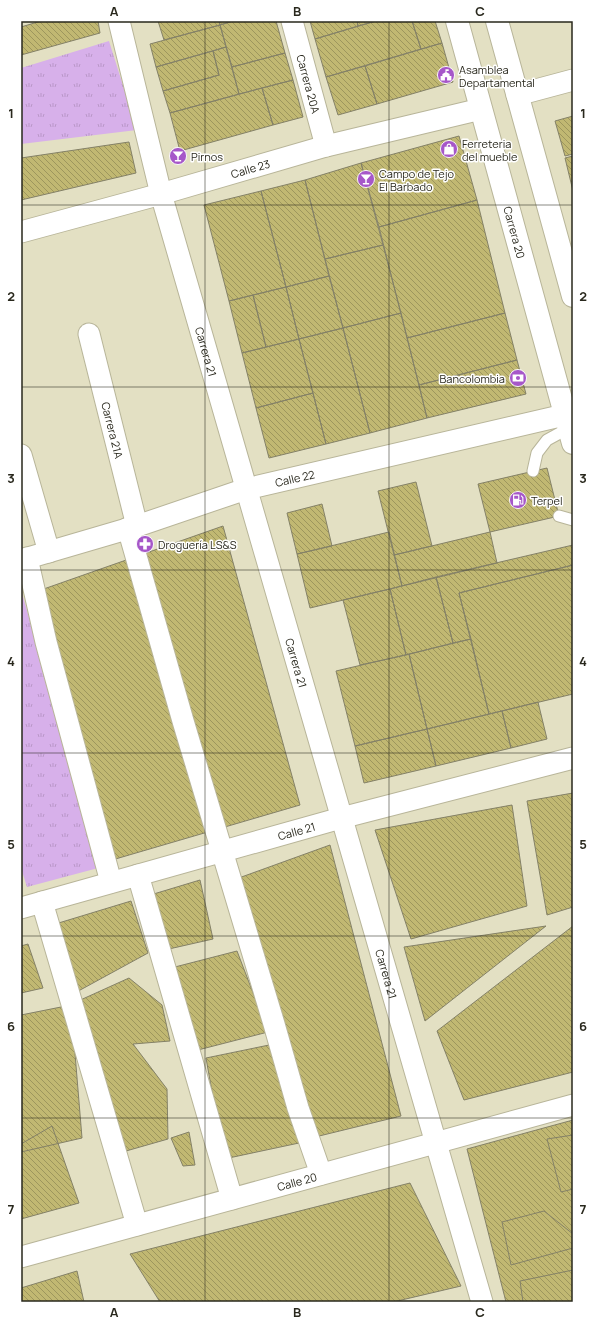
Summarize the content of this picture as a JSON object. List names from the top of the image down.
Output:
{
  "streets": {
    "main road": ["Carrera 20"],
    "street": [
      "Carrera 20A",
      "Calle 23",
      "Carrera 21",
      "Carrera 21A",
      "Calle 22",
      "Calle 21",
      "Calle 20"
    ]
  },
  "crossings": [
    ["Carrera 20A", "Calle 23"],
    ["Calle 23", "Carrera 20"],
    ["Calle 23", "Carrera 21"],
    ["Carrera 20", "Calle 22"],
    ["Carrera 21", "Calle 22"],
    ["Carrera 21", "Calle 21"],
    ["Carrera 21", "Calle 20"],
    ["Carrera 21A", "Calle 22"],
    ["Carrera 21A", "Calle 21"],
    ["Carrera 21A", "Calle 20"]
  ],
  "places": {
    "public building": ["Asamblea Departamental"],
    "shop": ["Ferreteria del mueble"],
    "bar": ["Pirnos", "Campo de Tejo El Barbado"],
    "bank": ["Bancolombia"],
    "fuel station": ["Terpel"],
    "pharmacy": ["Droguería LS&S"]
  },
  "grid": {
    "columns": ["A", "B", "C"],
    "rows": [
      "1",
      "2",
      "3",
      "4",
      "5",
      "6",
      "7"
    ]
  }
}
